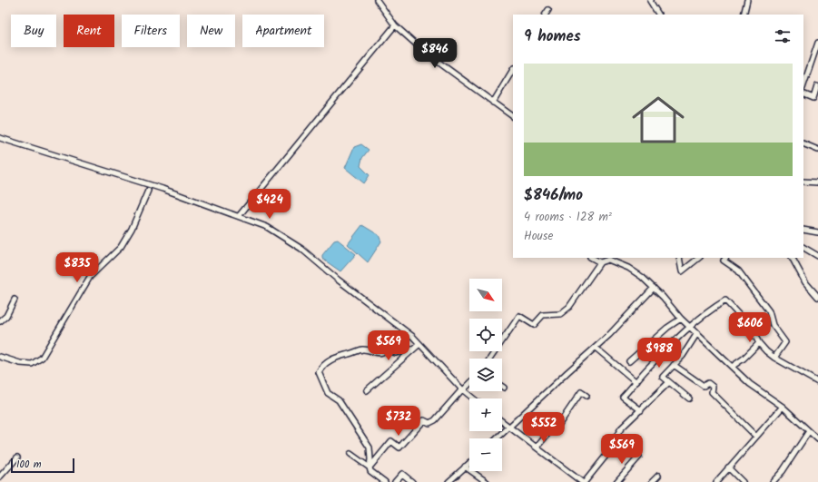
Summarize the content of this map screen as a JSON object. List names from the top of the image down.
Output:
{
  "scale_bar": "100 m",
  "north": "bottom right",
  "page": {
    "chip": [
      "Buy",
      "Rent",
      "Filters",
      "New",
      "Apartment"
    ],
    "heading": "9 homes",
    "price": [
      "$846",
      "$424",
      "$835",
      "$606",
      "$569",
      "$988",
      "$732",
      "$552",
      "$569"
    ],
    "list": [
      {
        "name": "$846/mo",
        "note": "4 rooms · 128 m² · House"
      }
    ],
    "map_buttons": ["+", "−"],
    "scale": "100 m"
  }
}
